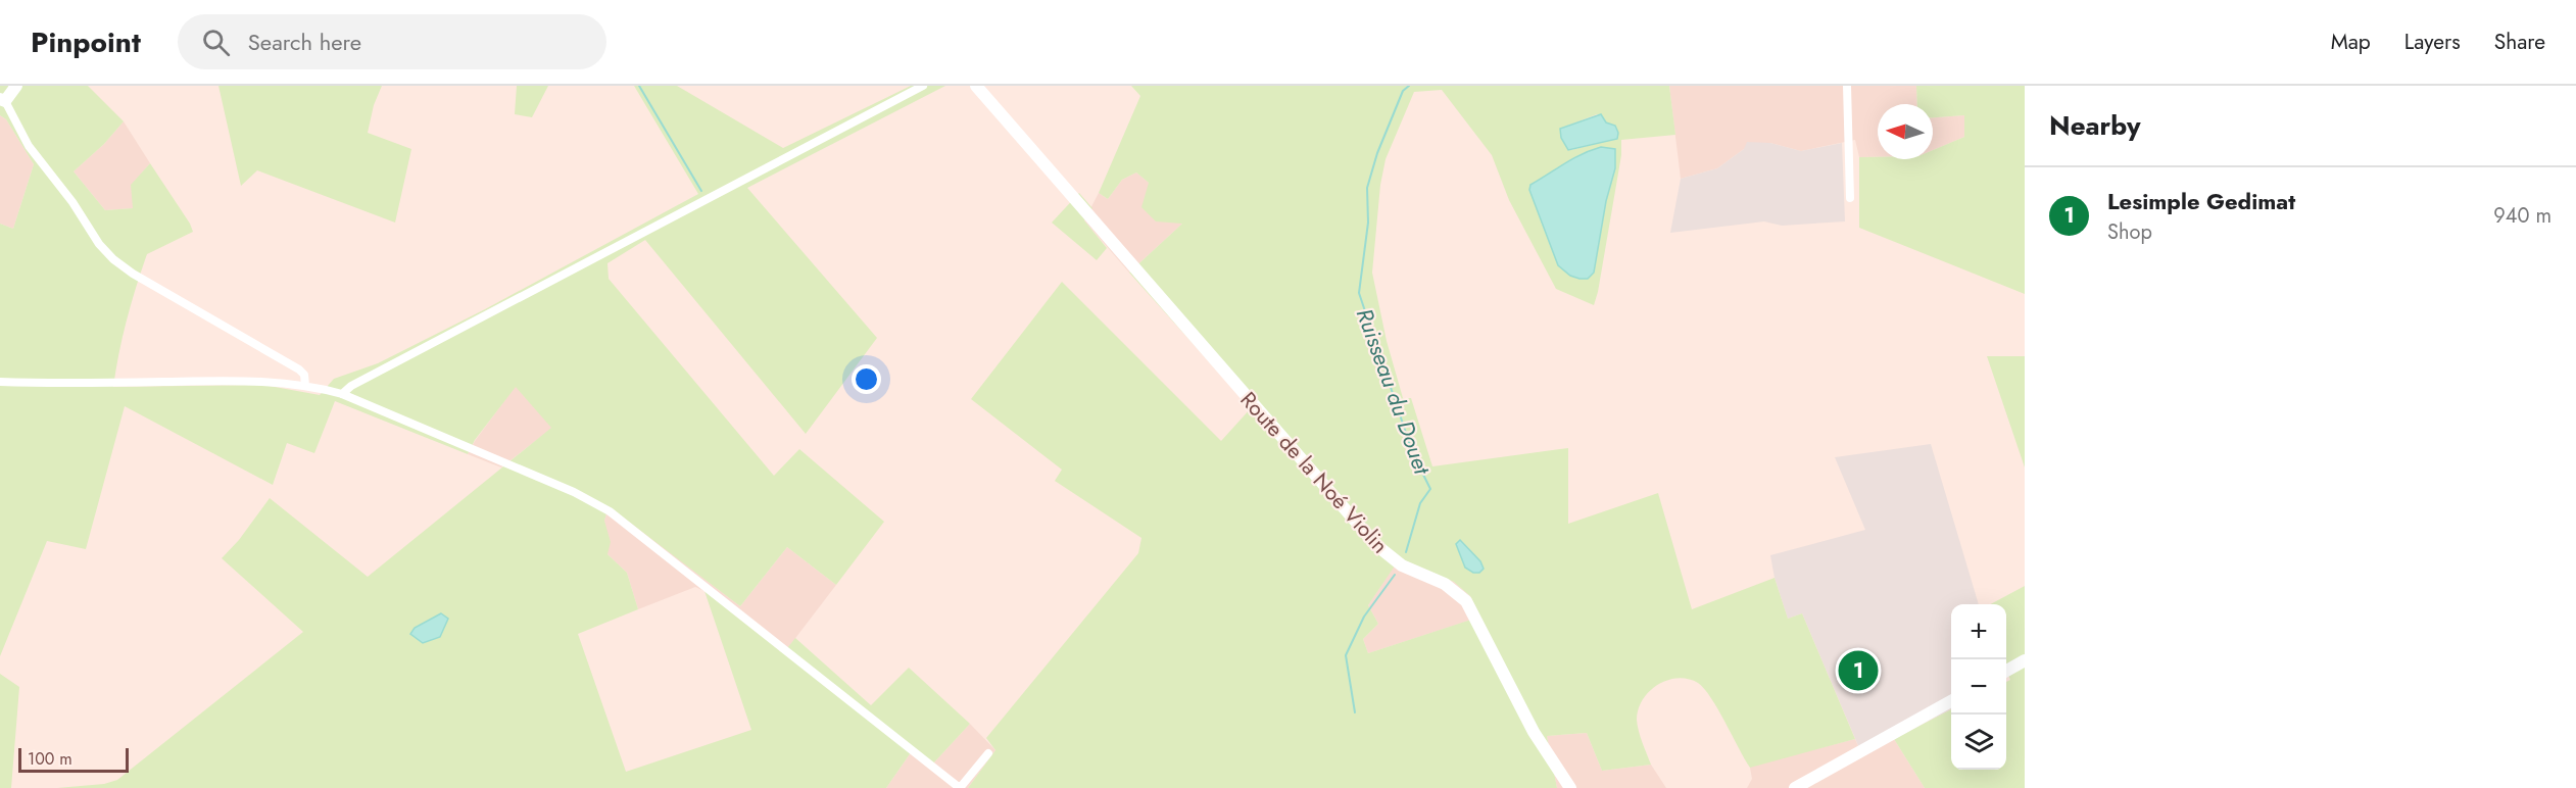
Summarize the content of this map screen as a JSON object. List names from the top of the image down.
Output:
{
  "streets": {
    "street": ["Route de la Noé Violin"]
  },
  "water": ["Ruisseau du Douet"],
  "scale_bar": "100 m",
  "north": "left",
  "page": {
    "header": "Pinpoint",
    "search": "Search here",
    "nav": ["Map", "Layers", "Share"],
    "heading": "Nearby",
    "list": [
      {
        "mark": "1",
        "name": "Lesimple Gedimat",
        "note": "Shop",
        "value": "940 m"
      }
    ],
    "map_buttons": ["+", "−"],
    "pins": "1",
    "scale": "100 m"
  }
}
